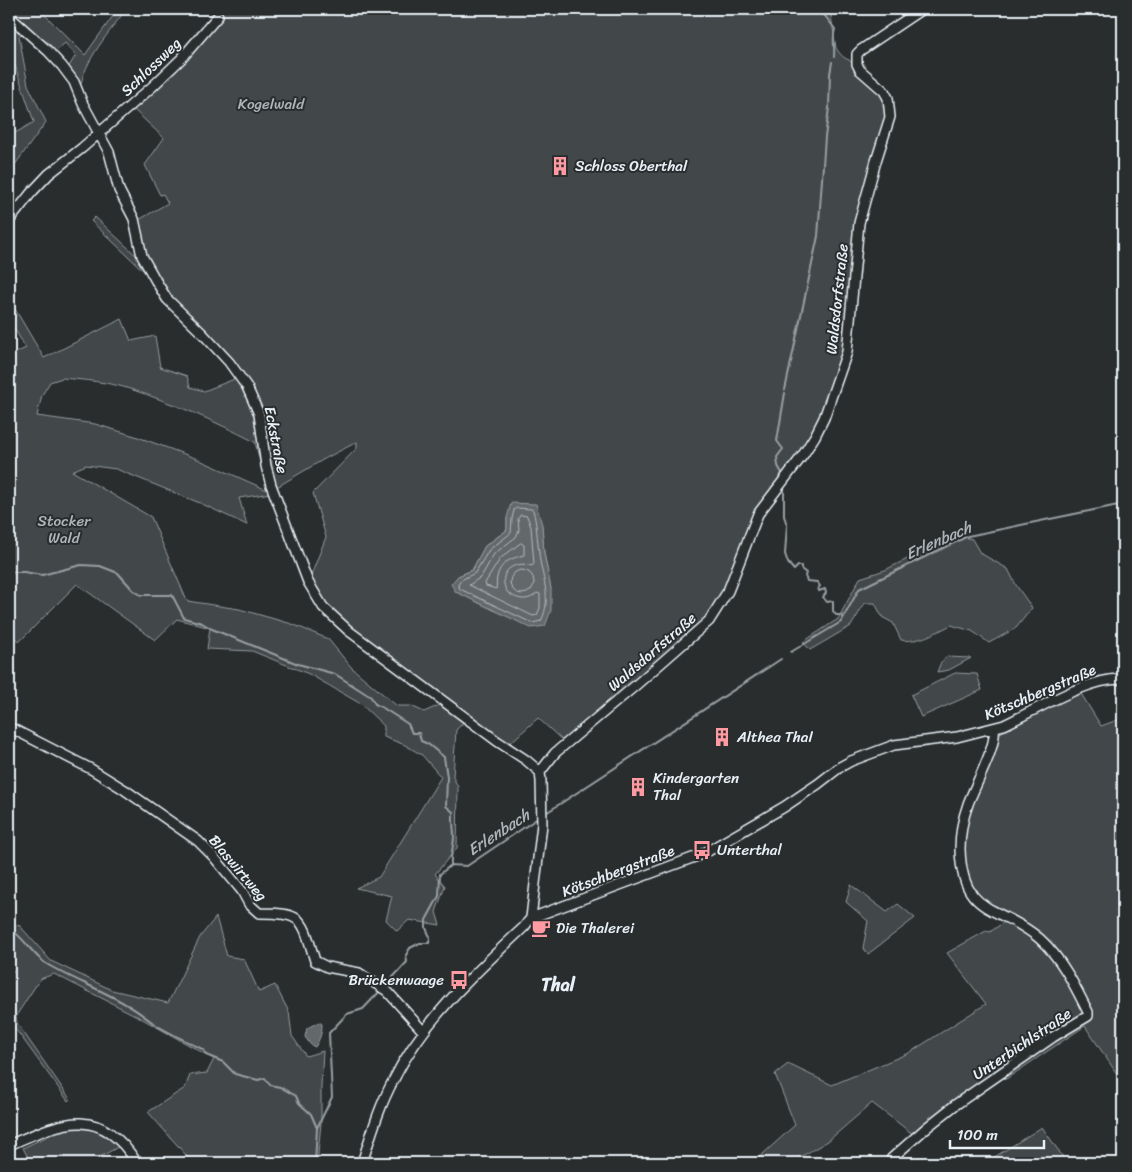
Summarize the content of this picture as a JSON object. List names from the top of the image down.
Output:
{
  "streets": {
    "street": [
      "Schlossweg",
      "Waldsdorfstraße",
      "Eckstraße",
      "Kötschbergstraße",
      "Blaswirtweg",
      "Unterbichlstraße"
    ]
  },
  "crossings": [
    ["Schlossweg", "Eckstraße"],
    ["Waldsdorfstraße", "Eckstraße"],
    ["Kötschbergstraße", "Unterbichlstraße"]
  ],
  "districts": ["Thal"],
  "water": ["Erlenbach"],
  "parks": ["Kogelwald", "Stocker Wald"],
  "places": {
    "building": ["Schloss Oberthal", "Althea Thal", "Kindergarten Thal"],
    "bus stop": ["Unterthal", "Brückenwaage"],
    "cafe": ["Die Thalerei"]
  },
  "scale_bar": "100 m"
}
